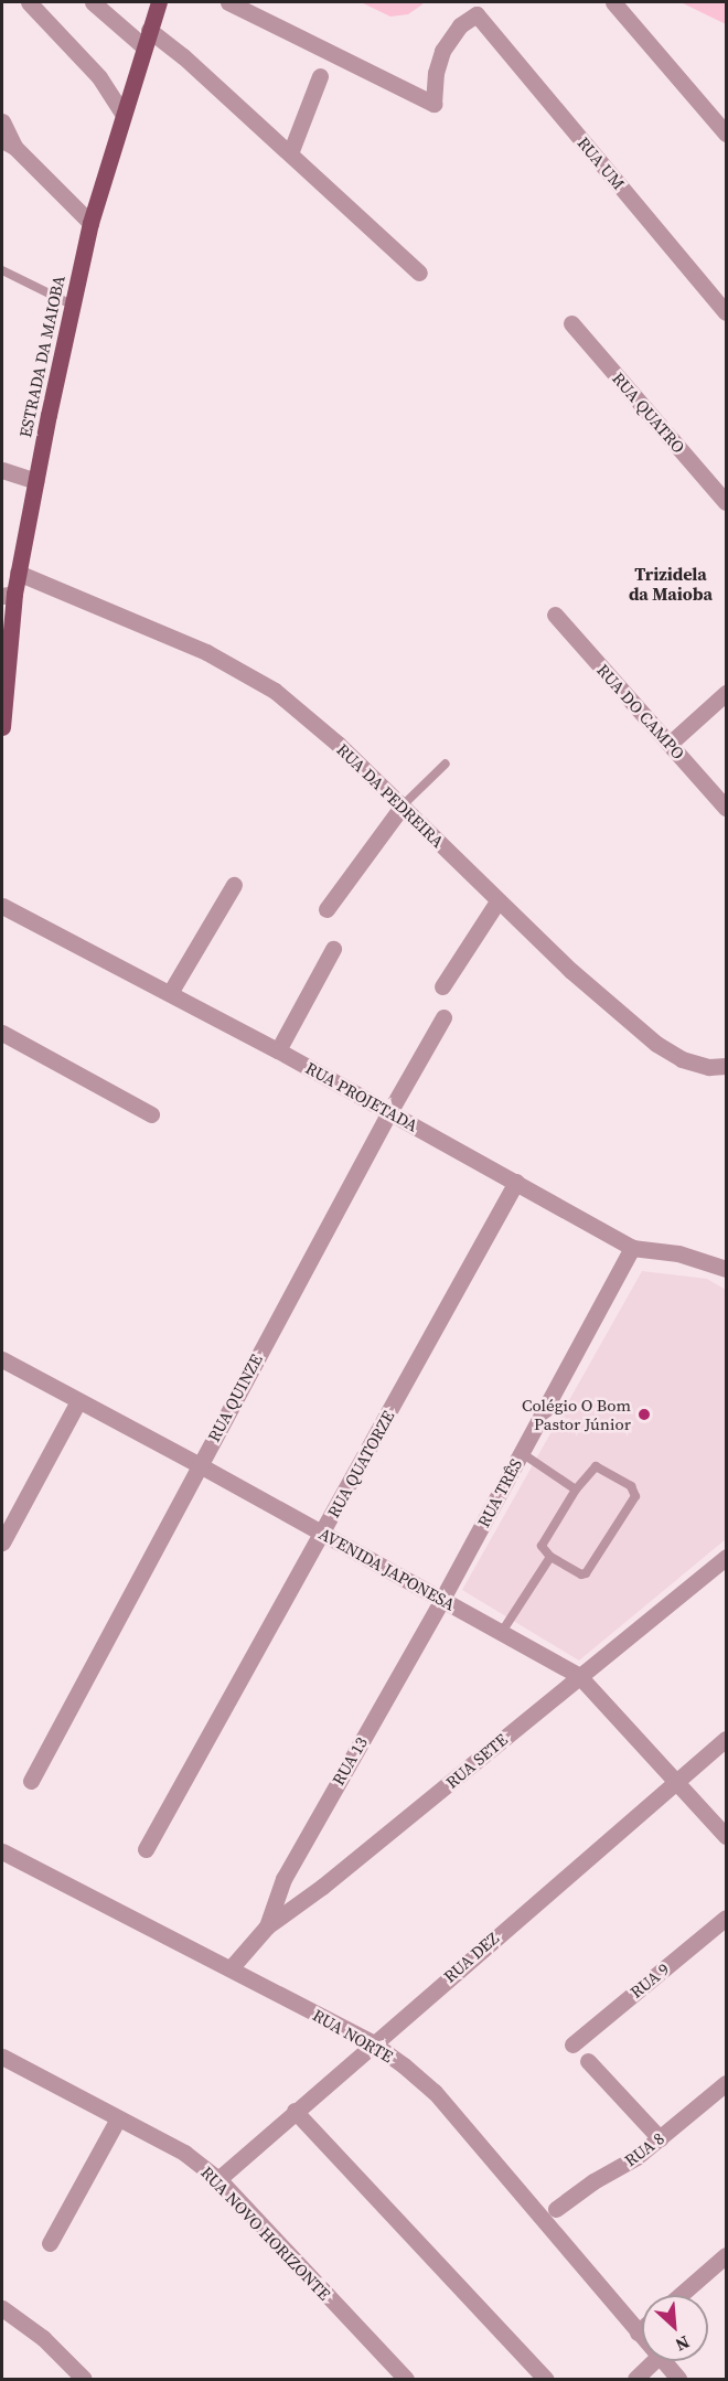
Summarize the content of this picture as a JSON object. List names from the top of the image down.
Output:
{
  "streets": {
    "main road": ["ESTRADA DA MAIOBA"],
    "street": [
      "RUA UM",
      "RUA QUATRO",
      "RUA DO CAMPO",
      "RUA DA PEDREIRA",
      "RUA PROJETADA",
      "RUA QUINZE",
      "RUA QUATORZE",
      "RUA TRÊS",
      "AVENIDA JAPONESA",
      "RUA 13",
      "RUA SETE",
      "RUA DEZ",
      "RUA 9",
      "RUA NORTE",
      "RUA 8",
      "RUA NOVO HORIZONTE"
    ]
  },
  "crossings": [
    ["ESTRADA DA MAIOBA", "RUA DA PEDREIRA"],
    ["RUA PROJETADA", "RUA QUINZE"],
    ["RUA PROJETADA", "RUA QUATORZE"],
    ["RUA PROJETADA", "RUA TRÊS"],
    ["RUA QUINZE", "AVENIDA JAPONESA"],
    ["RUA QUATORZE", "AVENIDA JAPONESA"],
    ["RUA TRÊS", "AVENIDA JAPONESA"],
    ["RUA TRÊS", "RUA 13"],
    ["AVENIDA JAPONESA", "RUA 13"],
    ["AVENIDA JAPONESA", "RUA SETE"],
    ["AVENIDA JAPONESA", "RUA DEZ"],
    ["RUA 13", "RUA SETE"],
    ["RUA SETE", "RUA NORTE"],
    ["RUA DEZ", "RUA NORTE"],
    ["RUA DEZ", "RUA NOVO HORIZONTE"]
  ],
  "districts": ["Trizidela da Maioba"],
  "places": ["Colégio O Bom Pastor Júnior"],
  "north": "bottom right"
}
